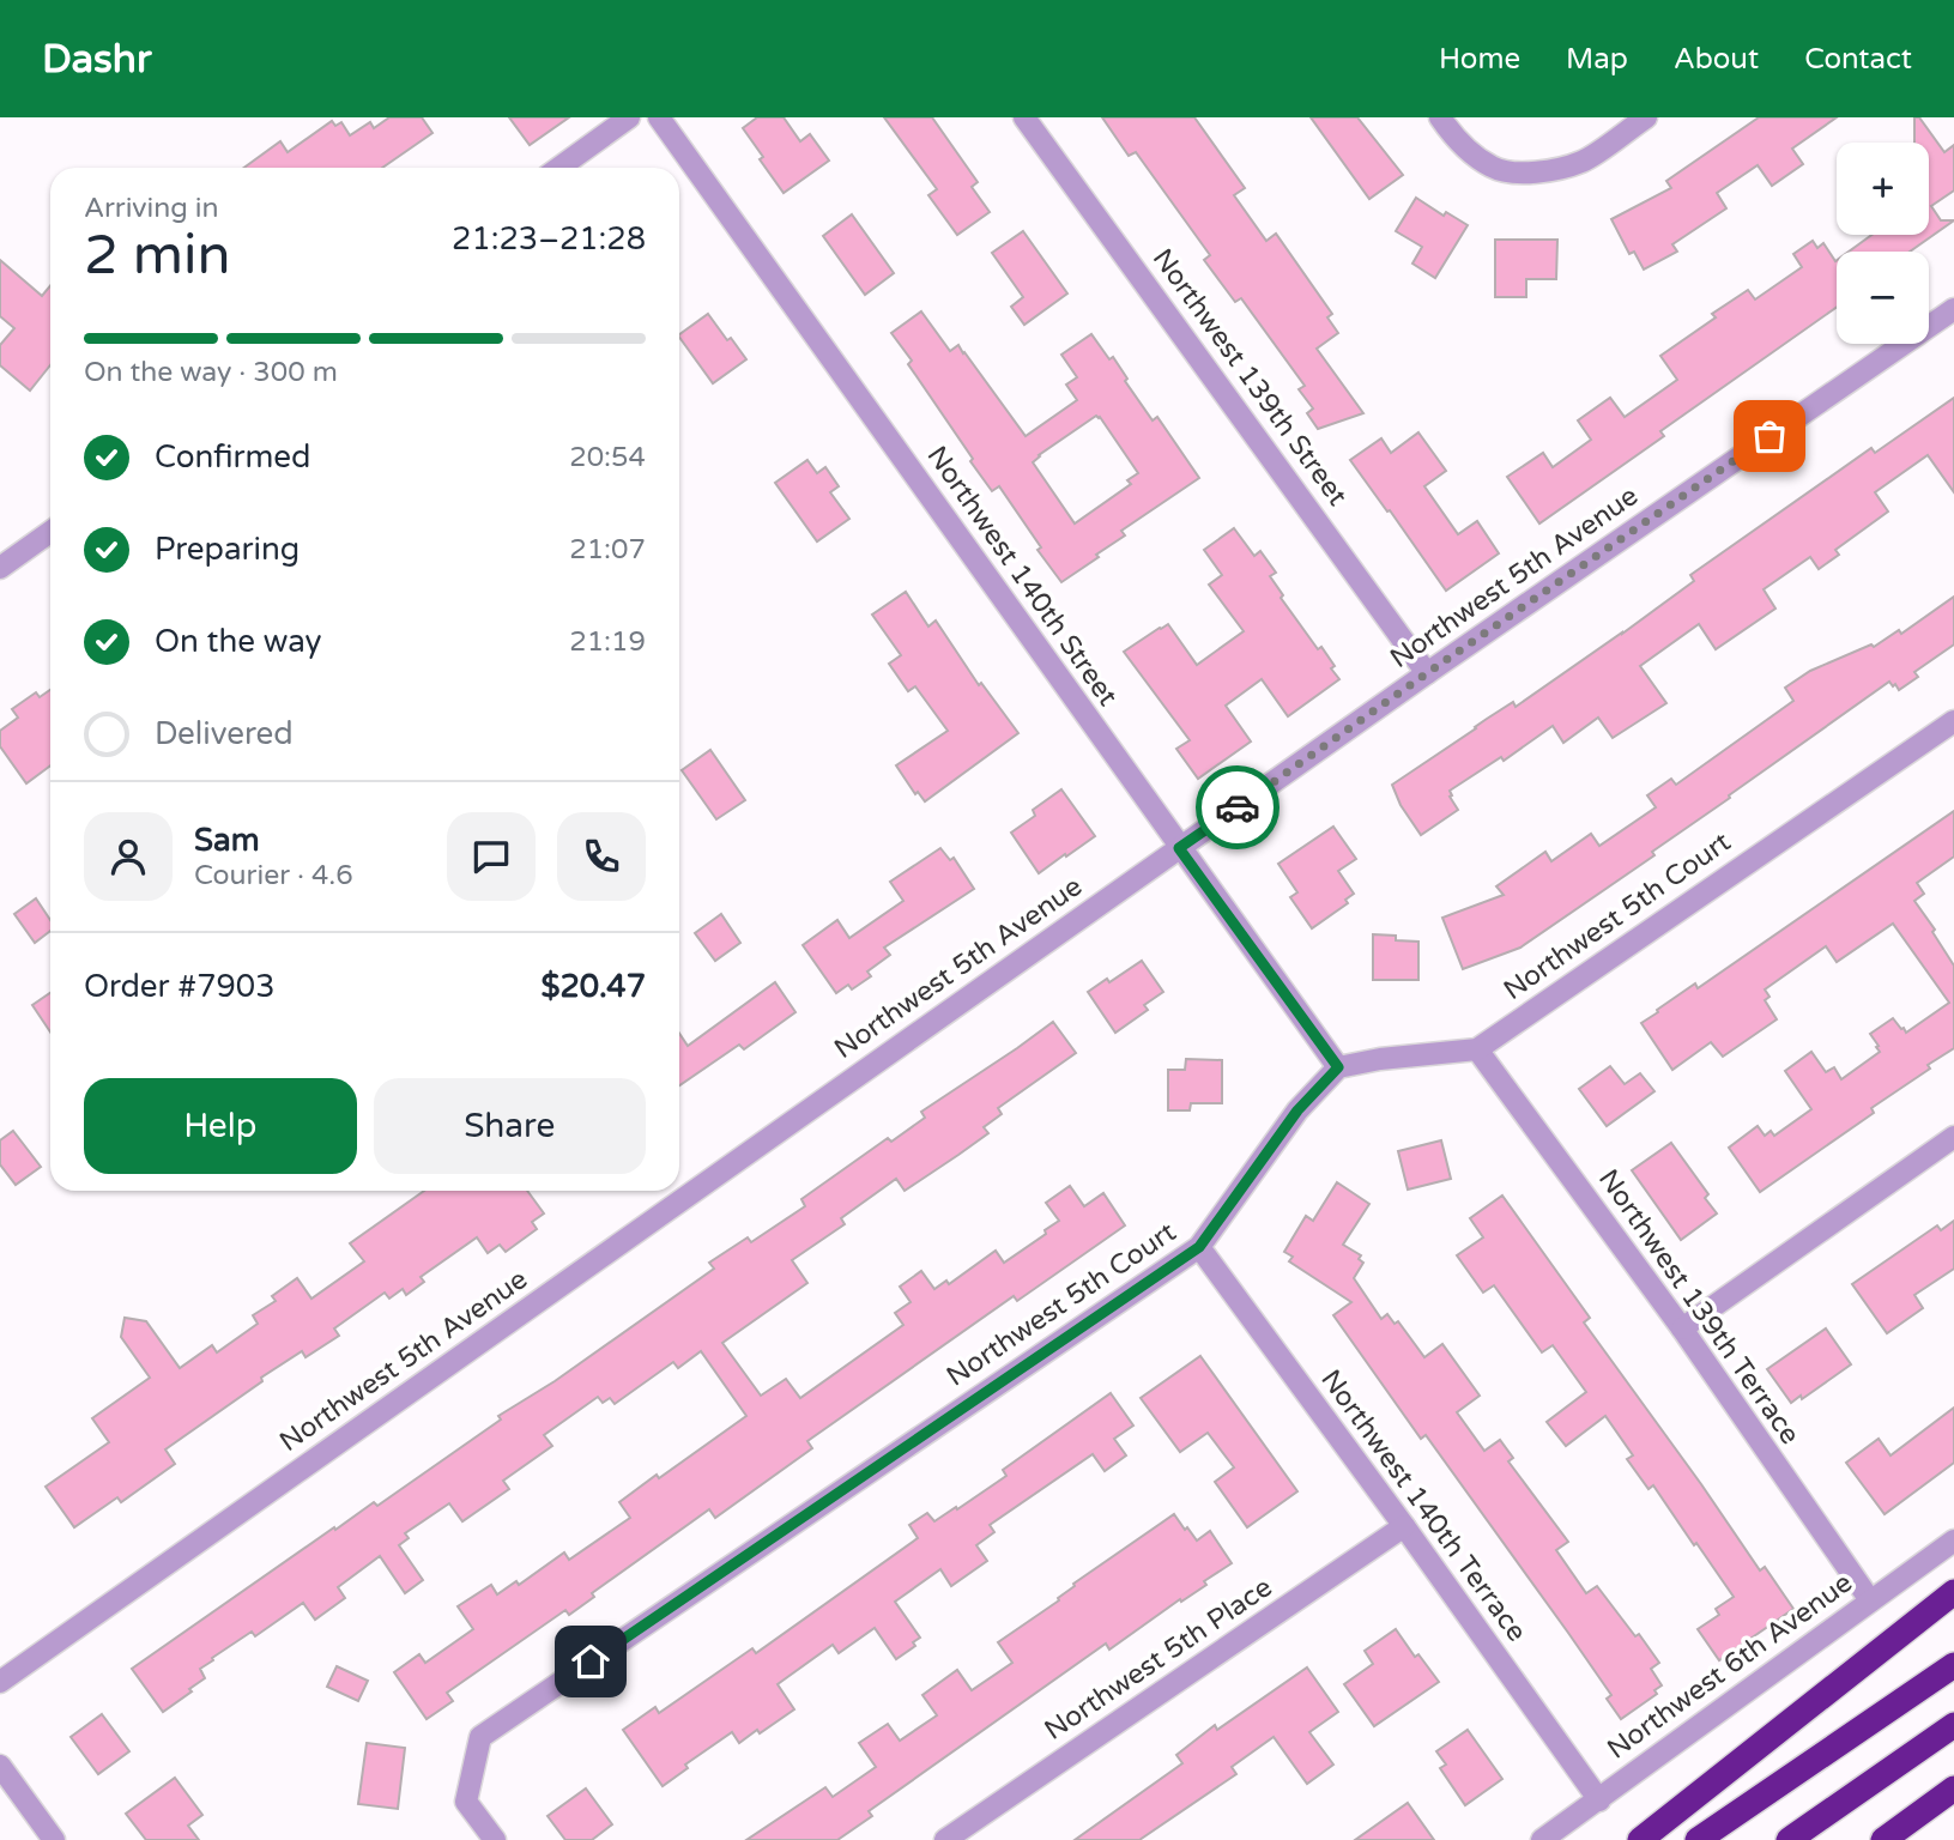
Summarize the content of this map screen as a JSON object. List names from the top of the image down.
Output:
{
  "streets": {
    "street": [
      "Northwest 139th Street",
      "Northwest 140th Street",
      "Northwest 5th Avenue",
      "Northwest 5th Court",
      "Northwest 139th Terrace",
      "Northwest 140th Terrace",
      "Northwest 5th Place",
      "Northwest 6th Avenue"
    ]
  },
  "crossings": [
    ["Northwest 139th Street", "Northwest 5th Avenue"],
    ["Northwest 140th Street", "Northwest 5th Avenue"],
    ["Northwest 140th Street", "Northwest 5th Court"],
    ["Northwest 5th Court", "Northwest 139th Terrace"],
    ["Northwest 5th Court", "Northwest 140th Terrace"],
    ["Northwest 139th Terrace", "Northwest 6th Avenue"],
    ["Northwest 140th Terrace", "Northwest 5th Place"],
    ["Northwest 140th Terrace", "Northwest 6th Avenue"]
  ],
  "page": {
    "header": "Dashr",
    "nav": [
      "Home",
      "Map",
      "About",
      "Contact"
    ],
    "map_buttons": ["+", "−"],
    "heading": ["2 min", "Arriving in", "21:23–21:28"],
    "panel": [
      "Sam",
      "Courier · 4.6",
      "Order #7903",
      "$20.47"
    ],
    "bar": "On the way · 300 m",
    "list": [
      ["Confirmed", "20:54"],
      ["Preparing", "21:07"],
      ["On the way", "21:19"],
      "Delivered"
    ],
    "buttons": ["Help", "Share"]
  }
}
